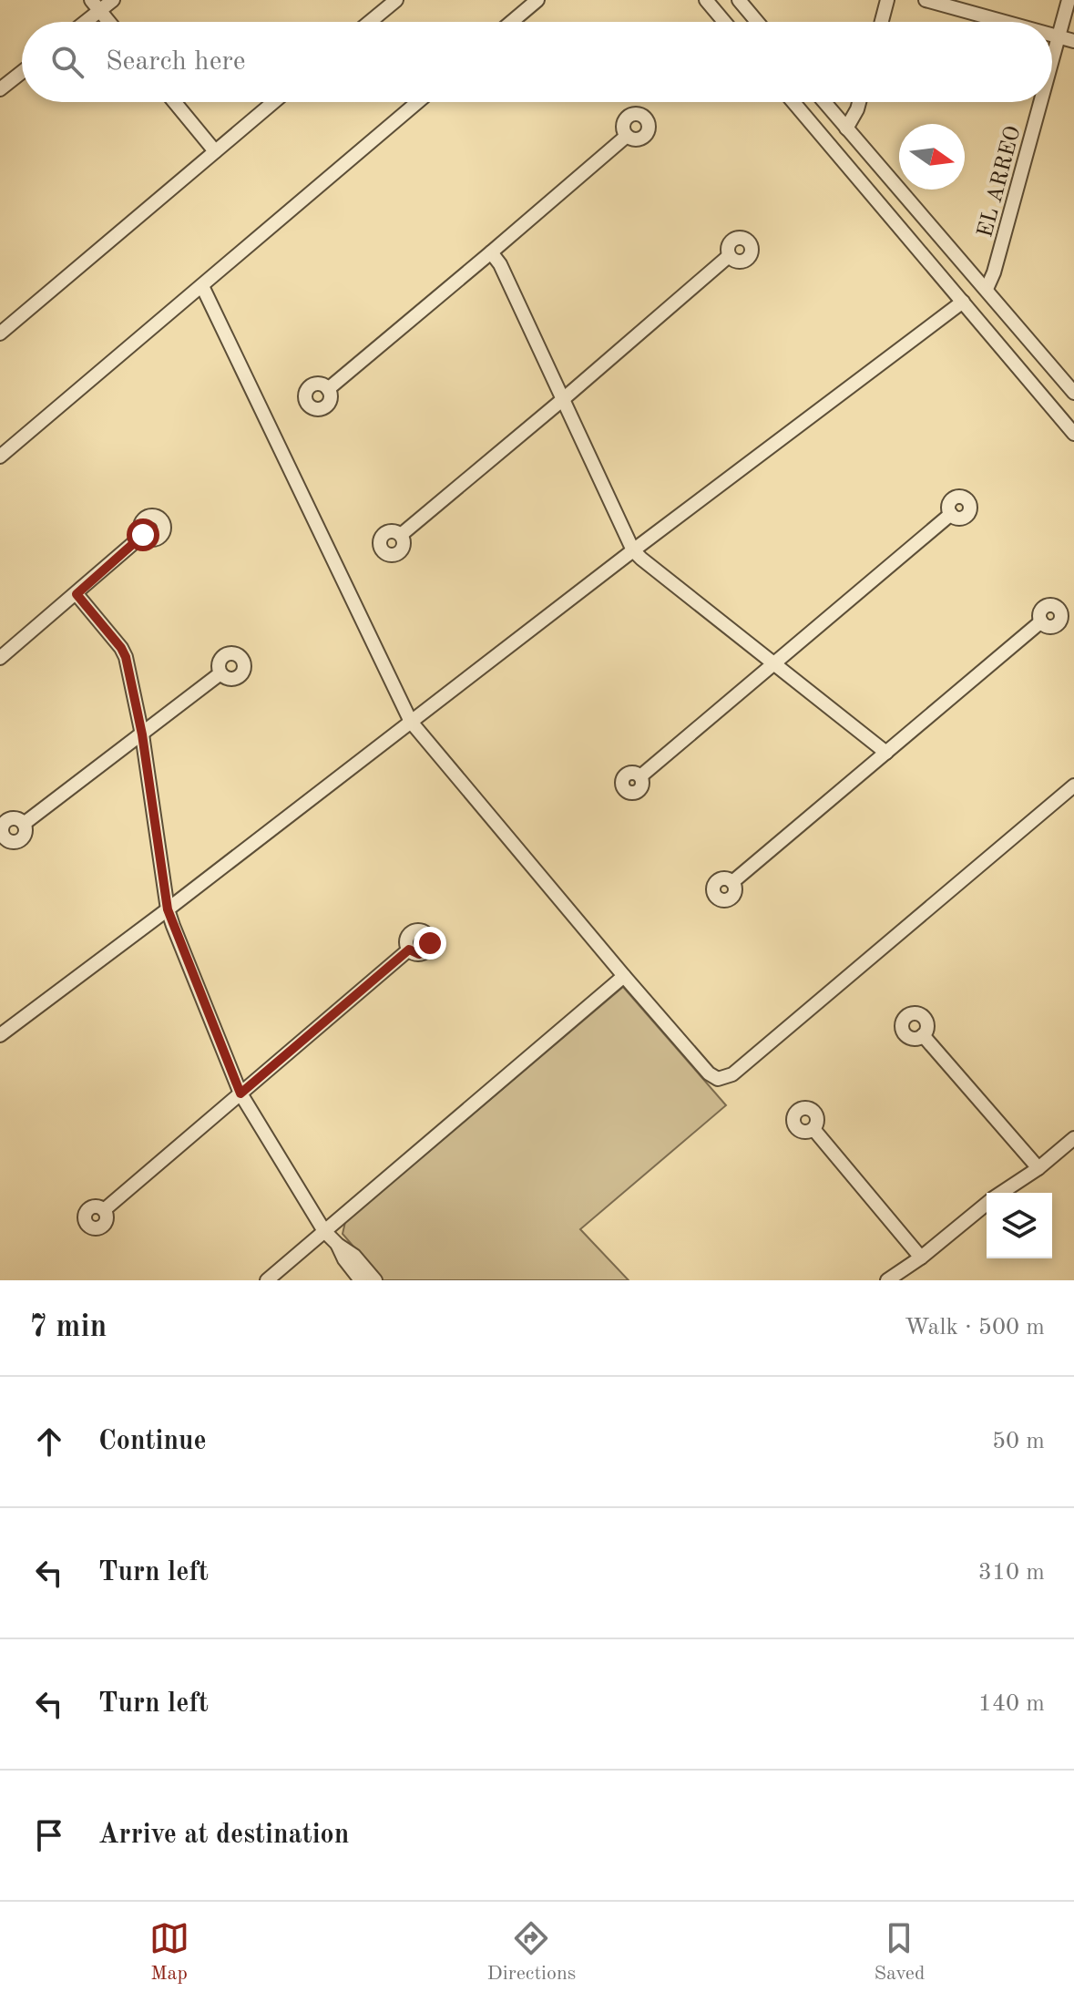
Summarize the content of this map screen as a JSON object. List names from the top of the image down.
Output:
{
  "streets": {
    "street": ["EL ARREO"]
  },
  "north": "right",
  "page": {
    "search": "Search here",
    "heading": ["7 min", "Walk · 500 m"],
    "list": [
      ["Continue", "50 m"],
      ["Turn left", "310 m"],
      ["Turn left", "140 m"],
      "Arrive at destination"
    ],
    "nav": ["Map", "Directions", "Saved"]
  }
}
